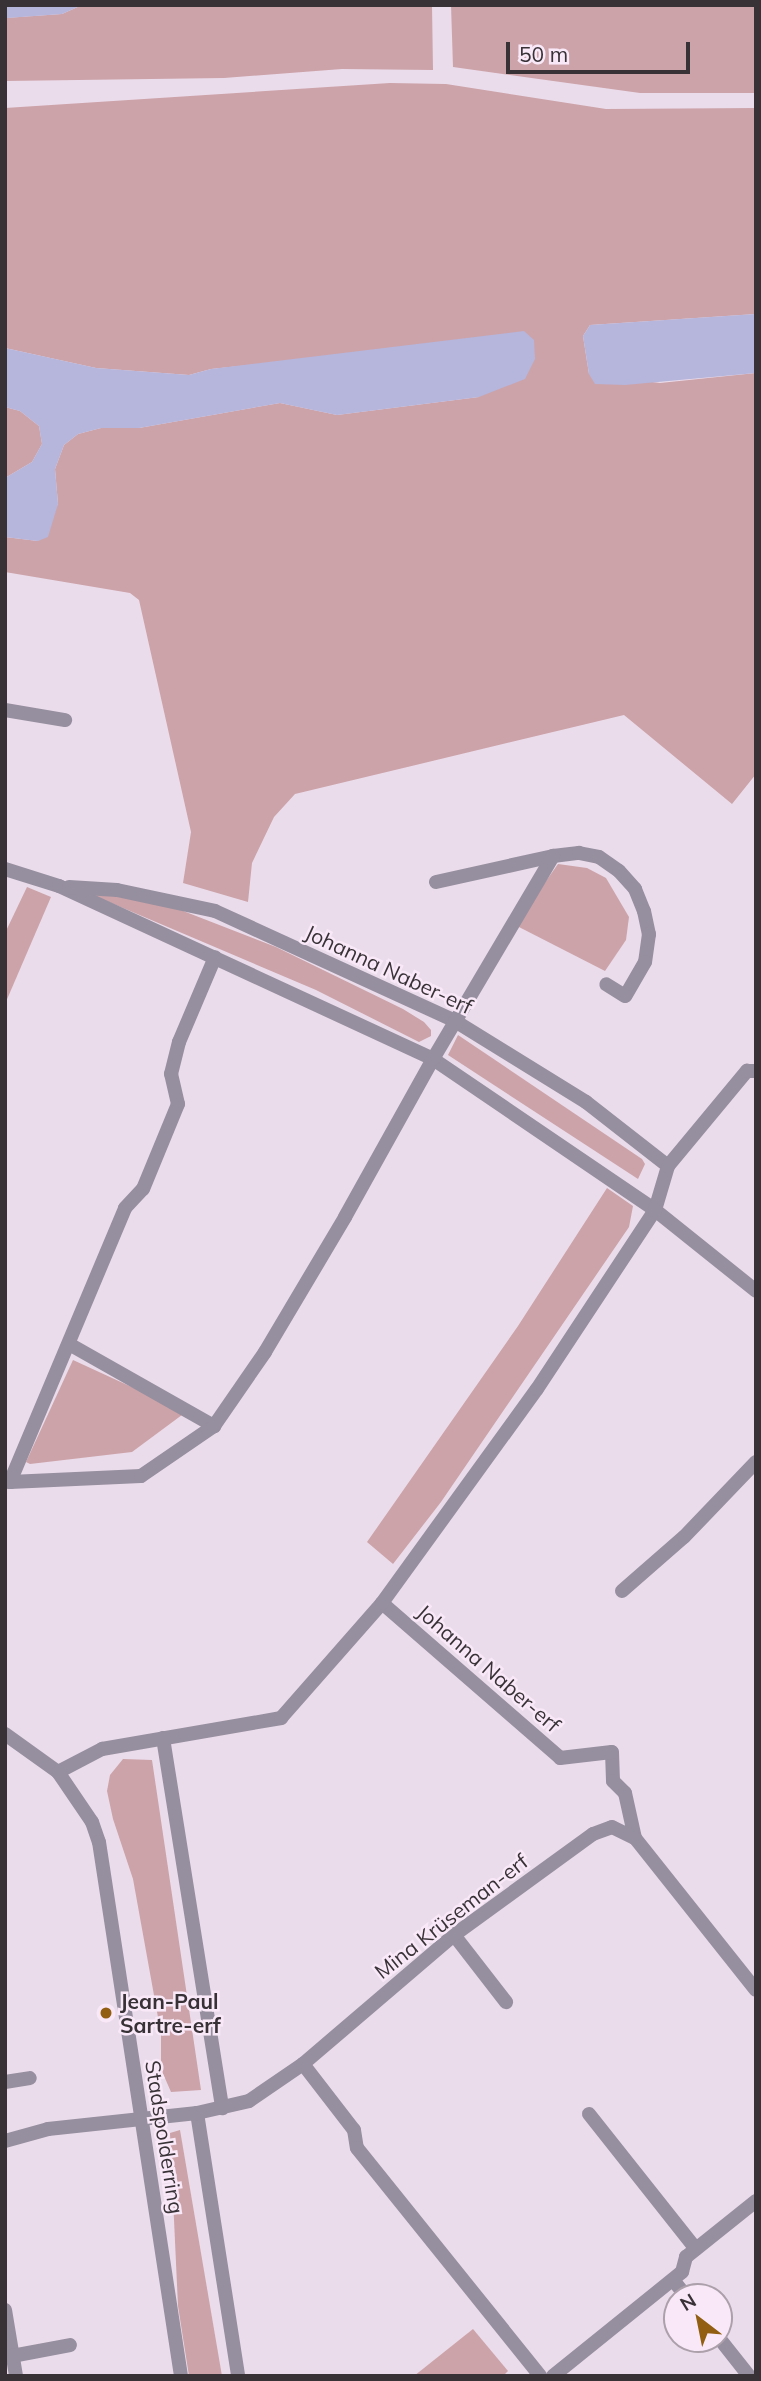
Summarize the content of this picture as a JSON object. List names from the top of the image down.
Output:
{
  "streets": {
    "street": ["Johanna Naber-erf", "Mina Krüseman-erf", "Stadspolderring"]
  },
  "crossings": [
    ["Johanna Naber-erf", "Mina Krüseman-erf"],
    ["Mina Krüseman-erf", "Stadspolderring"]
  ],
  "places": ["Jean-Paul Sartre-erf"],
  "scale_bar": "50 m",
  "north": "top left"
}
